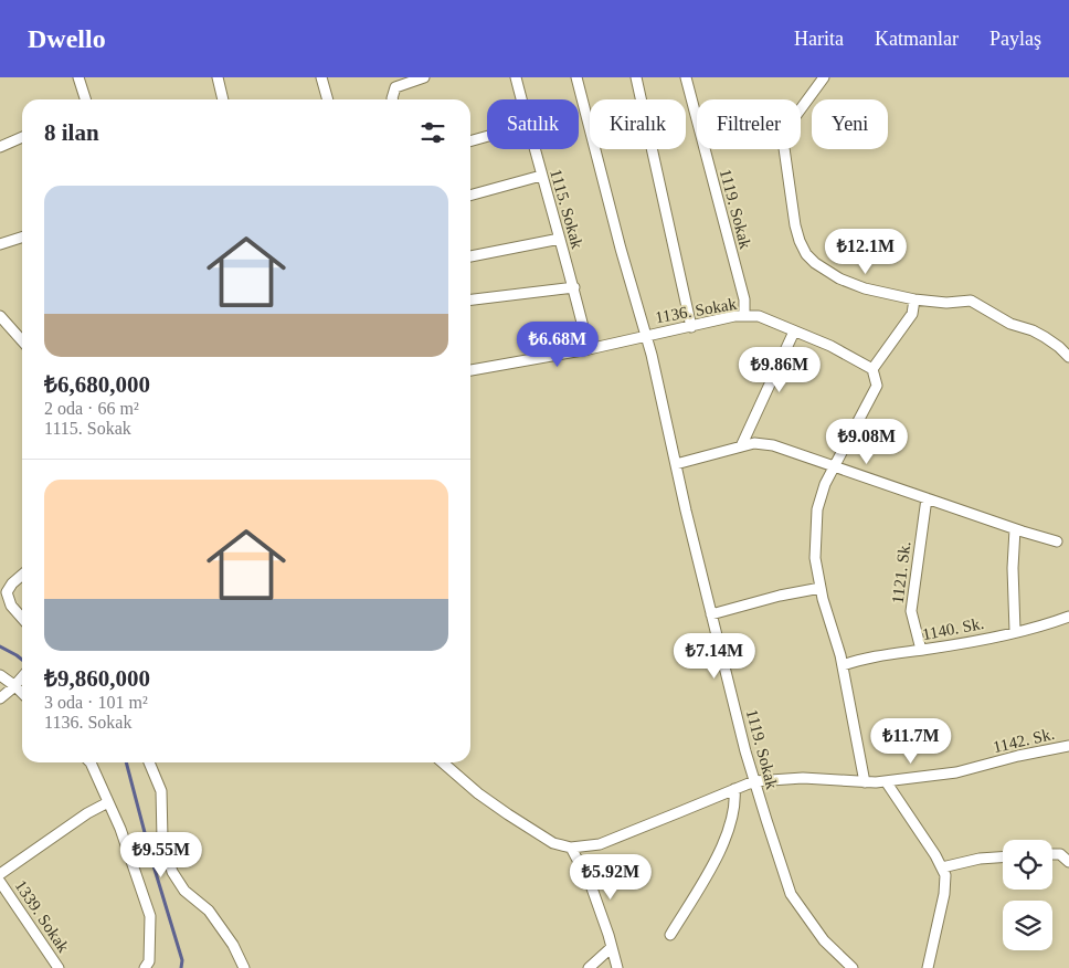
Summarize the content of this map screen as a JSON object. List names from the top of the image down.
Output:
{
  "streets": {
    "street": [
      "1115. Sokak",
      "1119. Sokak",
      "1136. Sokak",
      "1121. Sk.",
      "1140. Sk.",
      "1142. Sk.",
      "1339. Sokak"
    ]
  },
  "crossings": [
    ["1115. Sokak", "1136. Sokak"],
    ["1119. Sokak", "1136. Sokak"],
    ["1119. Sokak", "1142. Sk."],
    ["1121. Sk.", "1140. Sk."]
  ],
  "page": {
    "header": "Dwello",
    "nav": ["Harita", "Katmanlar", "Paylaş"],
    "chip": [
      "Satılık",
      "Kiralık",
      "Filtreler",
      "Yeni"
    ],
    "heading": "8 ilan",
    "list": [
      {
        "name": "₺6,680,000",
        "note": "2 oda · 66 m² · 1115. Sokak"
      },
      {
        "name": "₺9,860,000",
        "note": "3 oda · 101 m² · 1136. Sokak"
      }
    ],
    "price": [
      "₺12.1M",
      "₺6.68M",
      "₺9.86M",
      "₺9.08M",
      "₺7.14M",
      "₺11.7M",
      "₺9.55M",
      "₺5.92M"
    ]
  }
}
